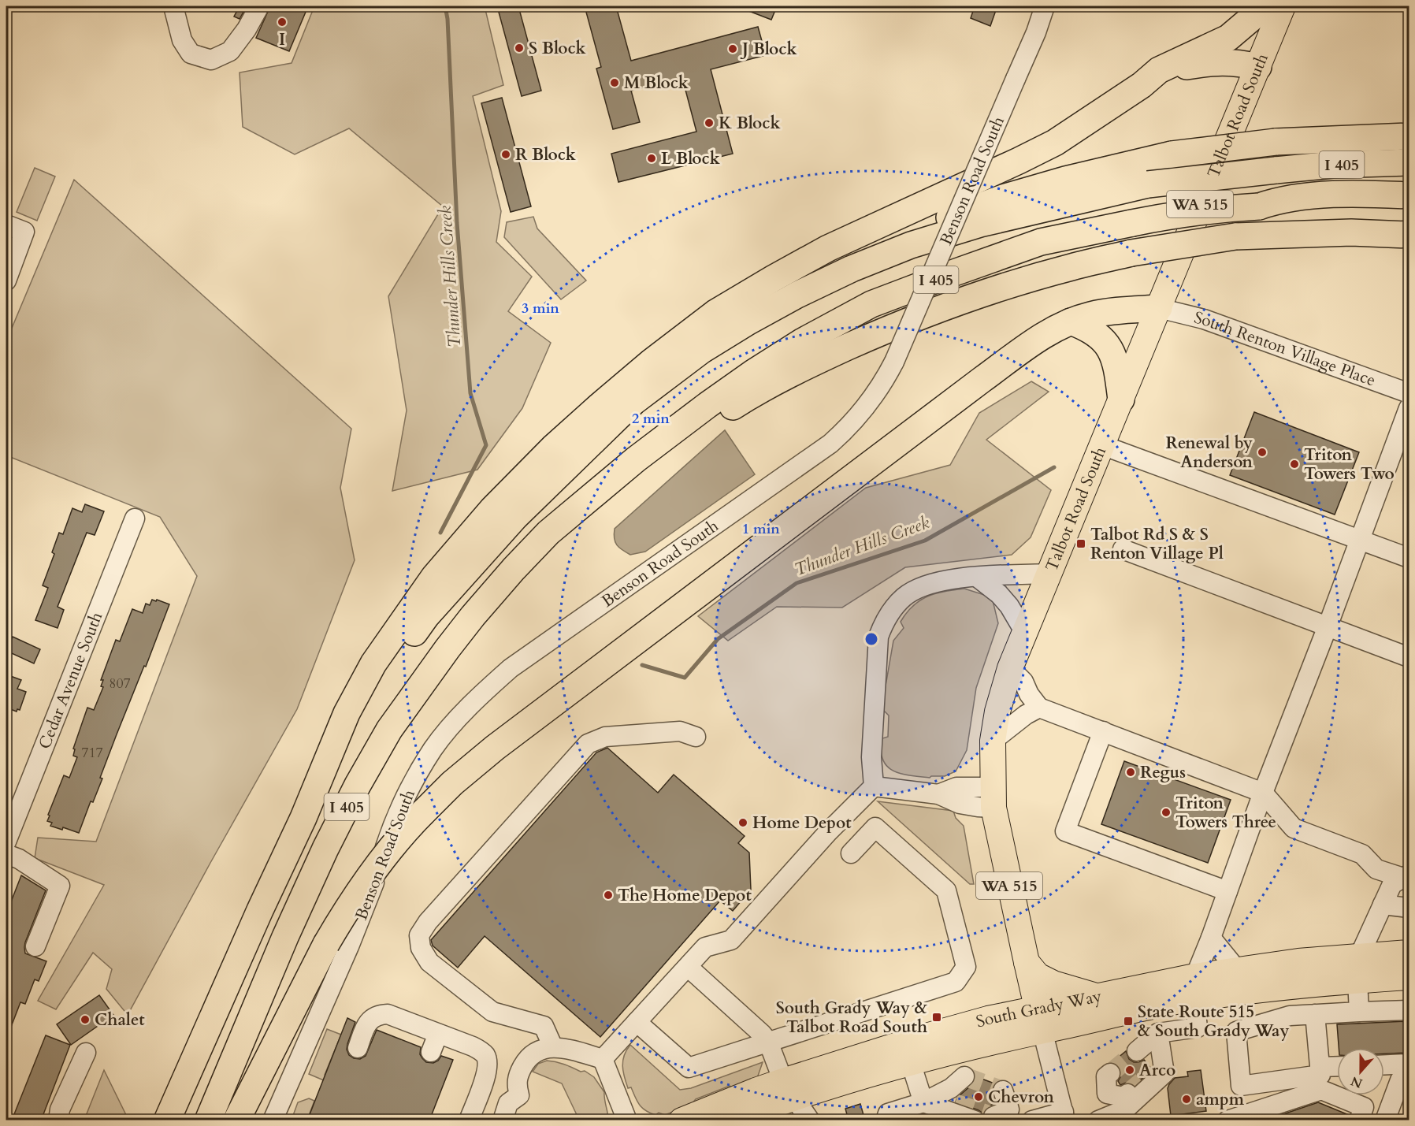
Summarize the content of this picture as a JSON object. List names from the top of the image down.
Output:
{
  "streets": {
    "highway": ["I 405"],
    "main road": ["Talbot Road South", "WA 515", "South Grady Way"],
    "street": ["Benson Road South", "South Renton Village Place", "Cedar Avenue South"]
  },
  "crossings": [
    ["Talbot Road South", "South Renton Village Place"],
    ["Talbot Road South", "South Grady Way"]
  ],
  "water": ["Thunder Hills Creek"],
  "places": {
    "other": [
      "I",
      "S Block",
      "J Block",
      "M Block",
      "K Block",
      "R Block",
      "L Block",
      "Renewal by Anderson",
      "Triton Towers Two",
      "Regus",
      "Triton Towers Three",
      "Home Depot",
      "The Home Depot",
      "Chalet",
      "Arco",
      "Chevron",
      "ampm"
    ],
    "transit": ["Talbot Rd S & S Renton Village Pl", "South Grady Way & Talbot Road South", "State Route 515 & South Grady Way"]
  },
  "house_numbers": ["807", "717"],
  "north": "bottom",
  "rings": ["3 min", "2 min", "1 min"]
}
